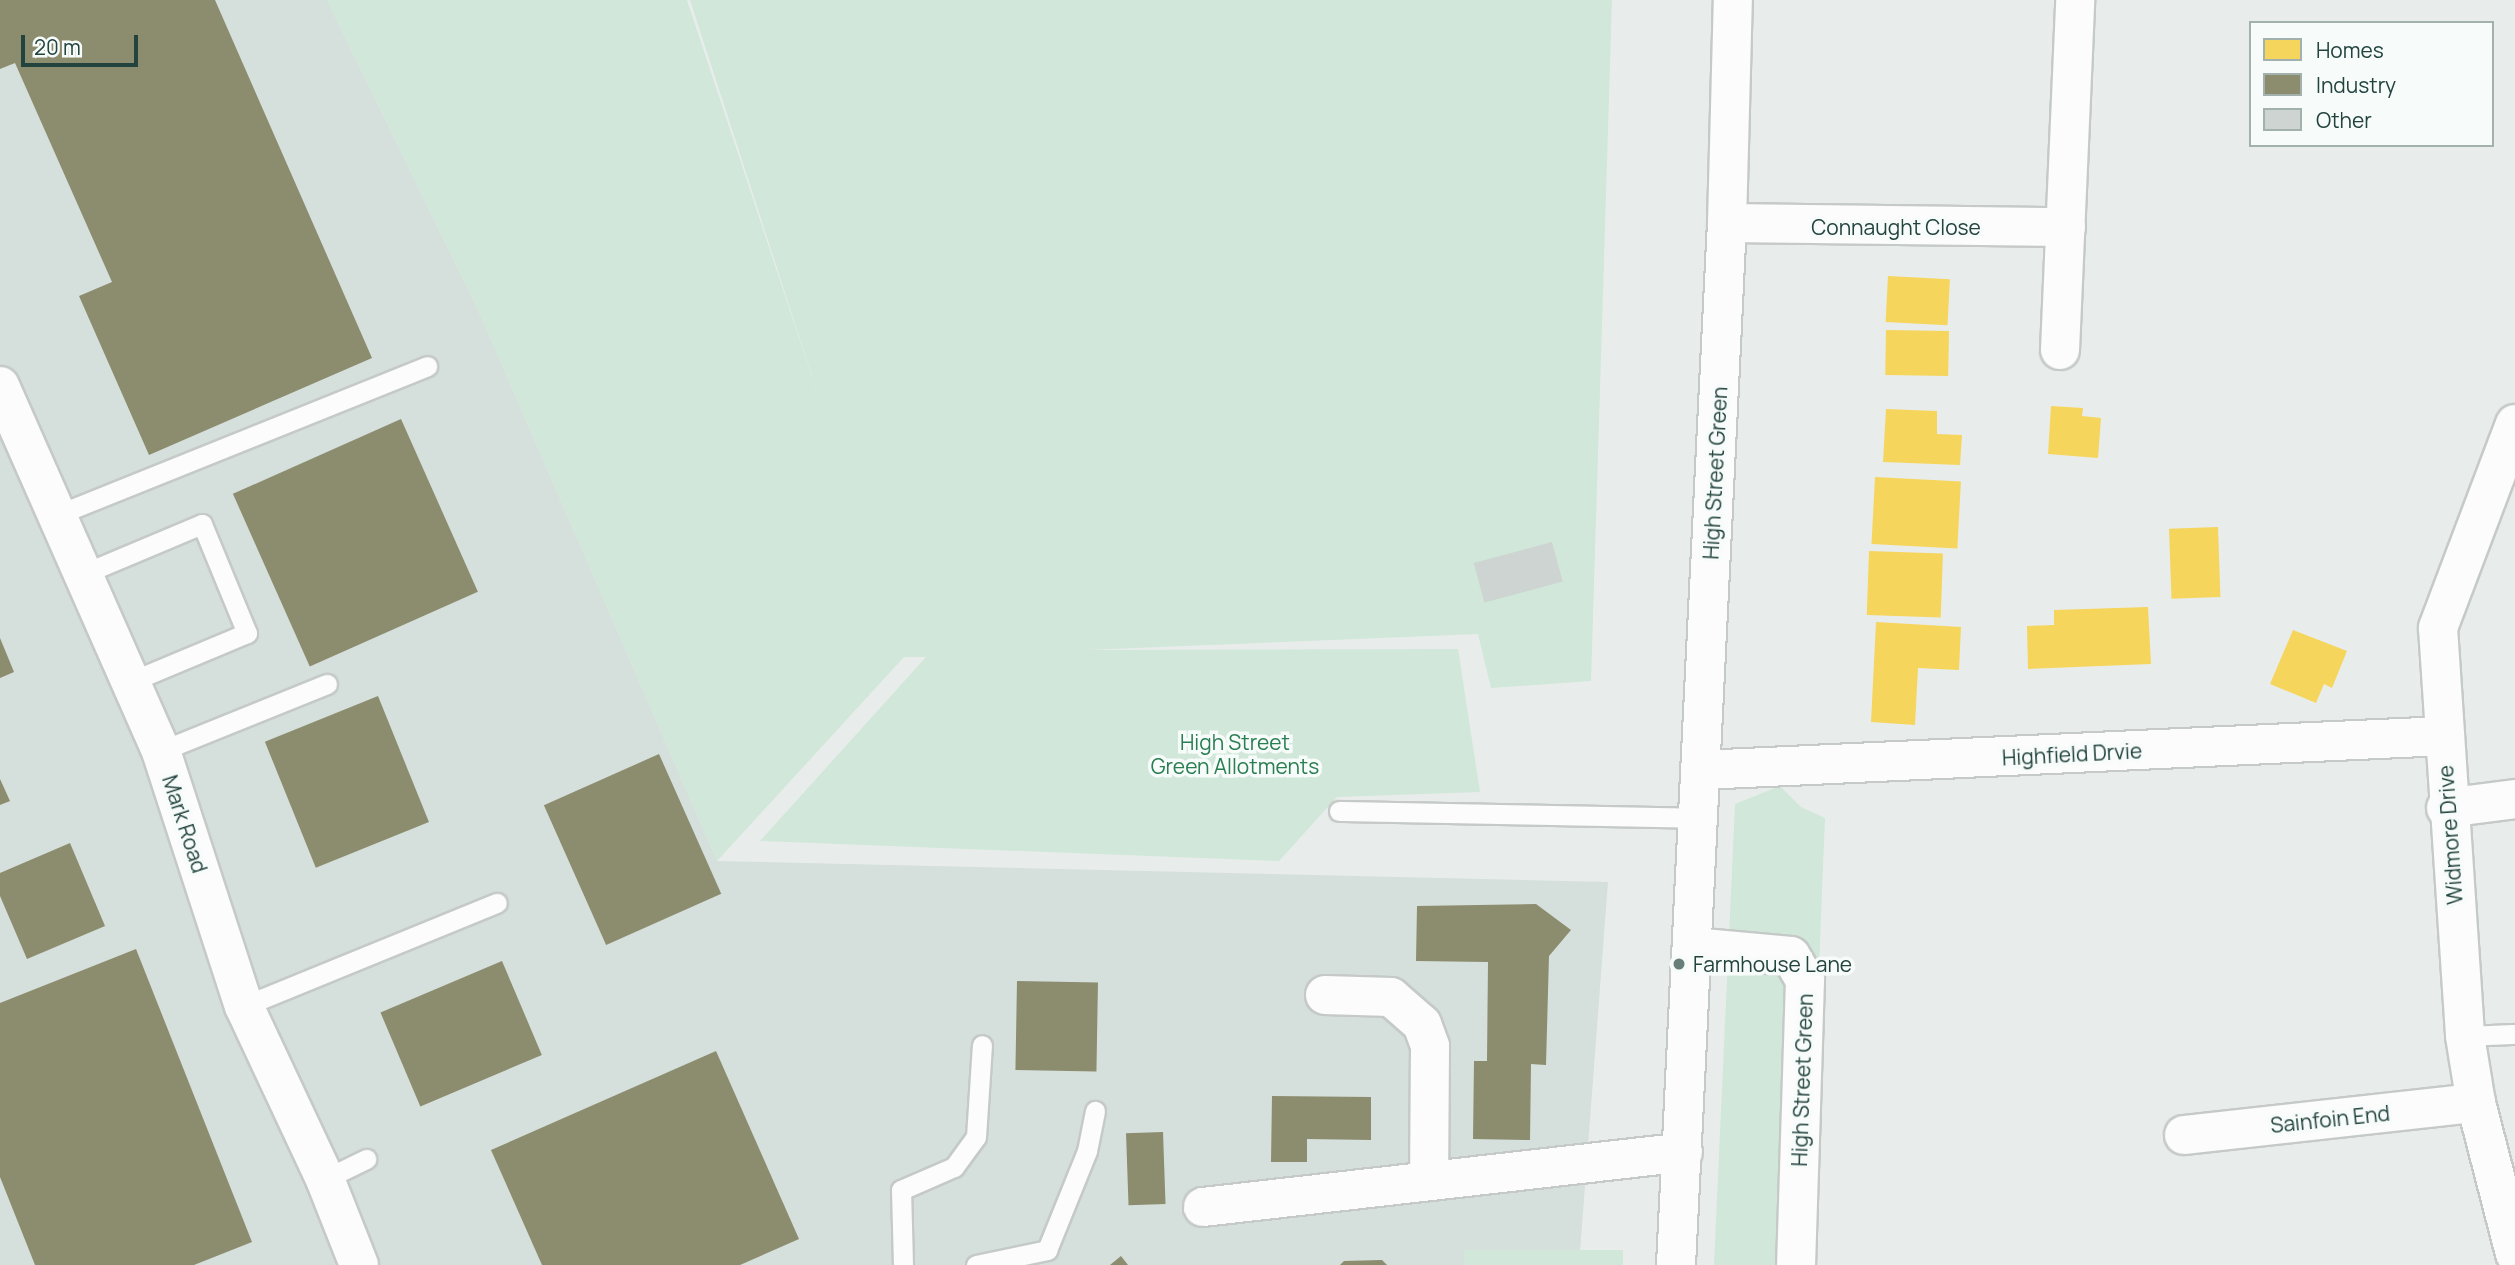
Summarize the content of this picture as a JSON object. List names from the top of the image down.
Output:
{
  "streets": {
    "street": [
      "Connaught Close",
      "High Street Green",
      "Highfield Drvie",
      "Mark Road",
      "Widmore Drive",
      "Sainfoin End"
    ]
  },
  "crossings": [
    ["Connaught Close", "High Street Green"],
    ["High Street Green", "Highfield Drvie"],
    ["Highfield Drvie", "Widmore Drive"],
    ["Widmore Drive", "Sainfoin End"]
  ],
  "parks": ["High Street Green Allotments"],
  "places": ["Farmhouse Lane"],
  "legend": ["Homes", "Industry", "Other"],
  "scale_bar": "20 m"
}
